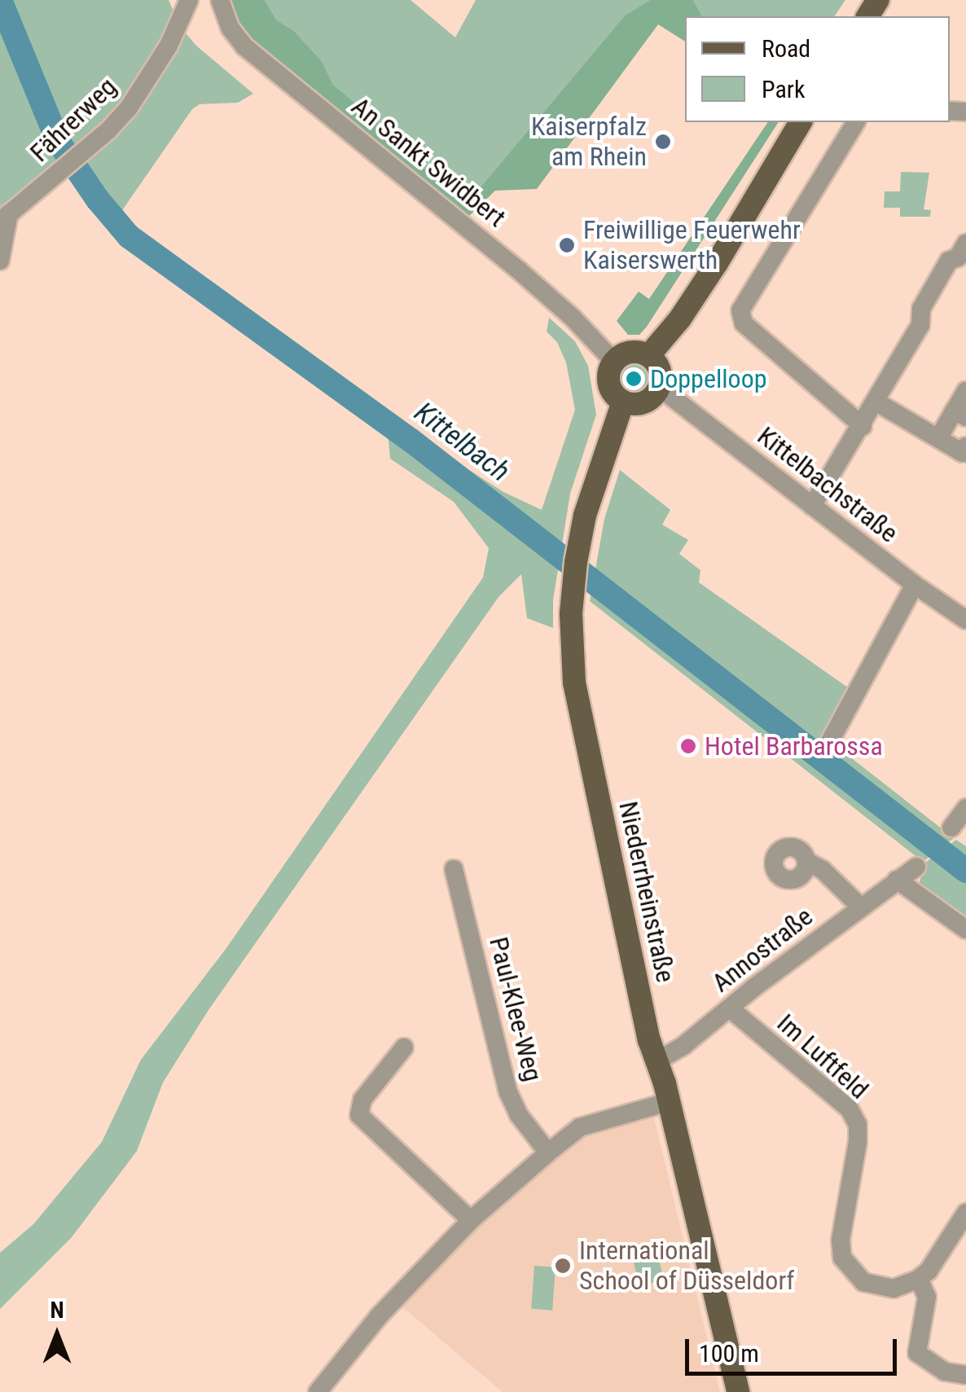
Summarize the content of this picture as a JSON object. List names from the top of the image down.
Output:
{
  "streets": {
    "main road": ["Niederrheinstraße"],
    "street": [
      "Fährerweg",
      "An Sankt Swidbert",
      "Kittelbachstraße",
      "Annostraße",
      "Paul-Klee-Weg",
      "Im Luftfeld"
    ]
  },
  "crossings": [
    ["An Sankt Swidbert", "Kittelbachstraße"],
    ["An Sankt Swidbert", "Niederrheinstraße"],
    ["Kittelbachstraße", "Niederrheinstraße"],
    ["Niederrheinstraße", "Annostraße"],
    ["Annostraße", "Im Luftfeld"]
  ],
  "water": ["Kittelbach"],
  "places": [
    "Kaiserpfalz am Rhein",
    "Freiwillige Feuerwehr Kaiserswerth",
    "Doppelloop",
    "Hotel Barbarossa",
    "International School of Düsseldorf"
  ],
  "legend": ["Road", "Park"],
  "scale_bar": "100 m",
  "north": "top"
}
